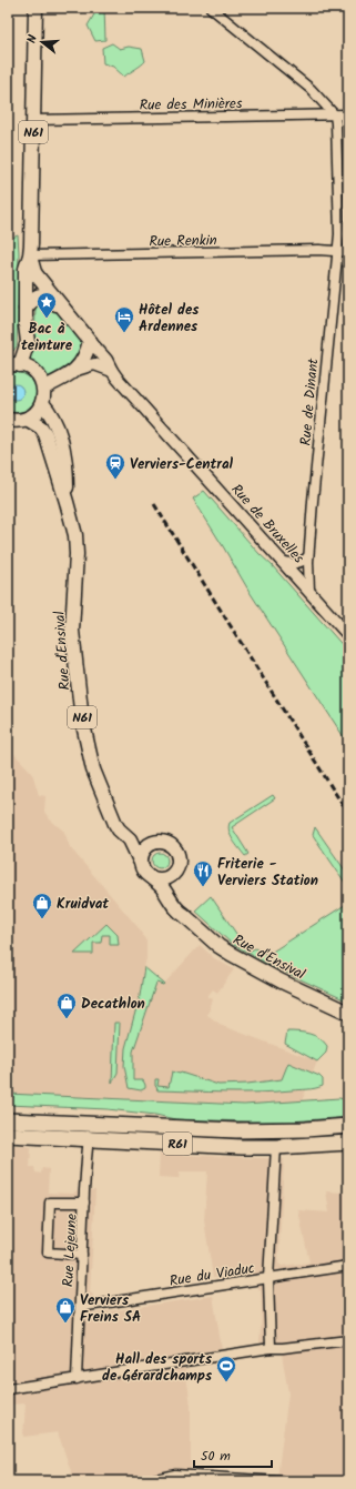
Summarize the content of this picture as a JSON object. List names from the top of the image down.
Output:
{
  "streets": {
    "highway": ["R61"],
    "main road": ["N61", "Rue d'Ensival"],
    "street": [
      "Rue des Minières",
      "Rue Renkin",
      "Rue de Dinant",
      "Rue de Bruxelles",
      "Rue Lejeune",
      "Rue du Viaduc"
    ]
  },
  "crossings": [
    ["Rue des Minières", "N61"],
    ["Rue des Minières", "Rue de Dinant"],
    ["N61", "Rue Renkin"],
    ["N61", "Rue de Bruxelles"],
    ["N61", "Rue d'Ensival"],
    ["Rue Renkin", "Rue de Dinant"],
    ["Rue de Dinant", "Rue de Bruxelles"],
    ["R61", "Rue Lejeune"],
    ["Rue Lejeune", "Rue du Viaduc"]
  ],
  "places": {
    "place": ["Bac à teinture"],
    "hotel": ["Hôtel des Ardennes"],
    "station": ["Verviers-Central"],
    "restaurant": ["Friterie - Verviers Station"],
    "shop": ["Kruidvat", "Decathlon", "Verviers Freins SA"],
    "sports": ["Hall des sports de Gérardchamps"]
  },
  "scale_bar": "50 m",
  "north": "left"
}
